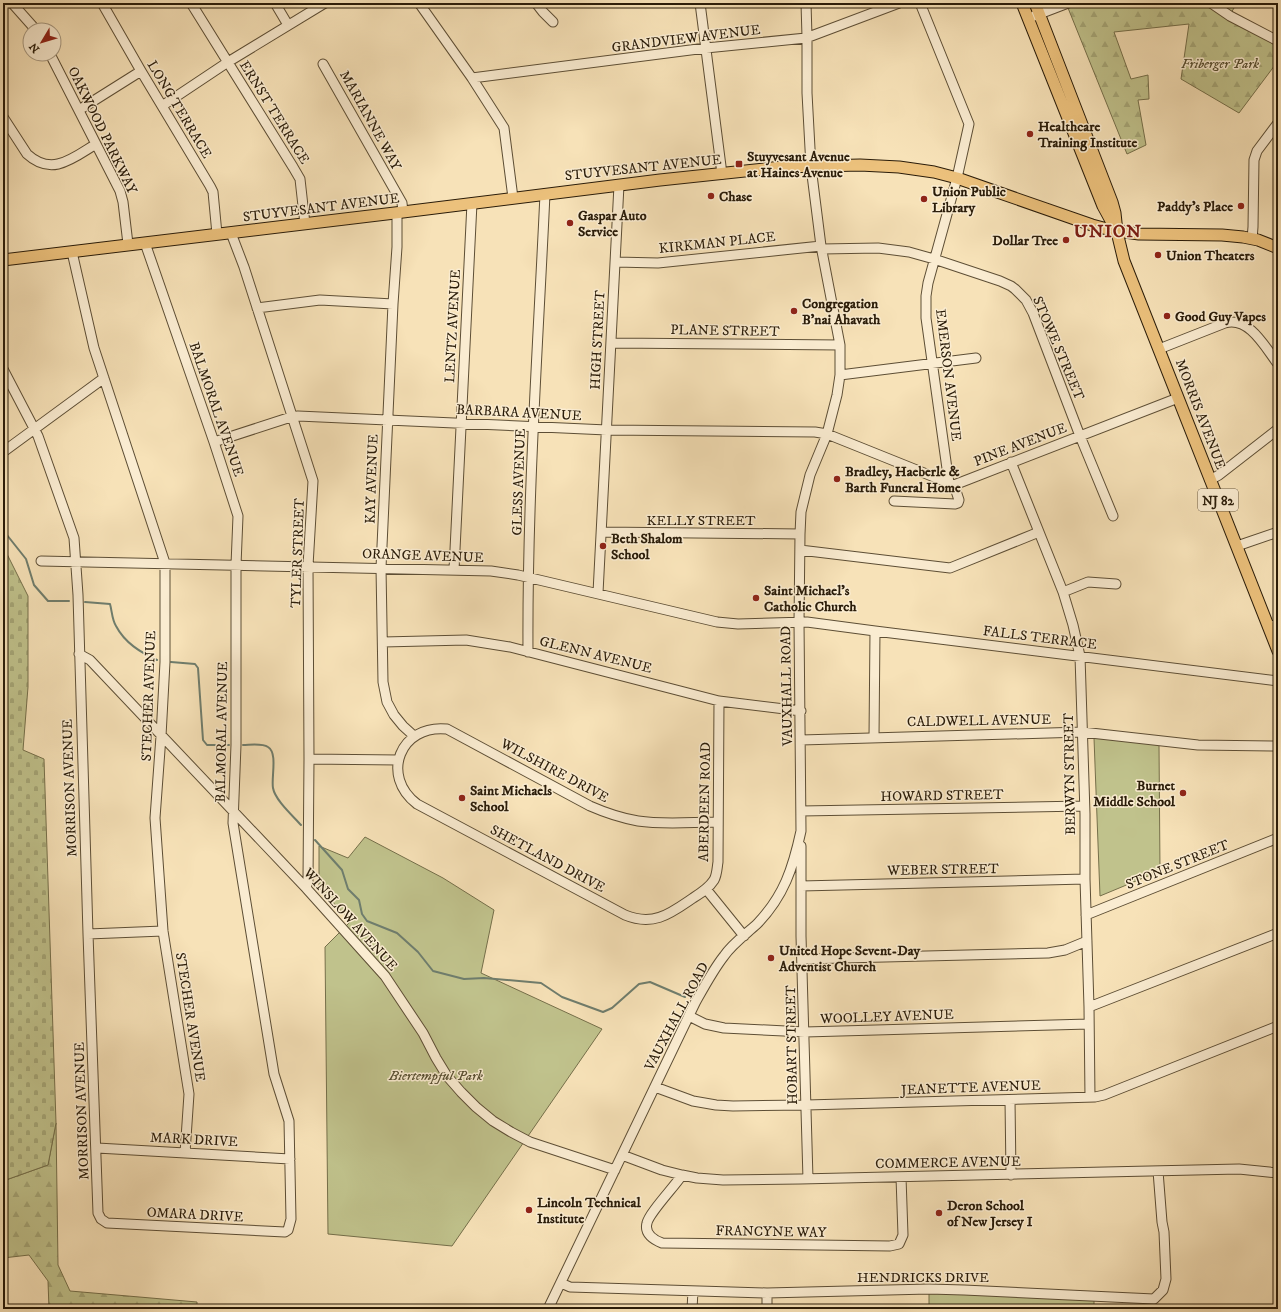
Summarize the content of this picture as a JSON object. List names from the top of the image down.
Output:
{
  "streets": {
    "main road": ["STUYVESANT AVENUE", "MORRIS AVENUE", "NJ 82"],
    "street": [
      "GRANDVIEW AVENUE",
      "LONG TERRACE",
      "ERNST TERRACE",
      "MARIANNE WAY",
      "OAKWOOD PARKWAY",
      "KIRKMAN PLACE",
      "LENTZ AVENUE",
      "PLANE STREET",
      "HIGH STREET",
      "STOWE STREET",
      "EMERSON AVENUE",
      "BALMORAL AVENUE",
      "BARBARA AVENUE",
      "PINE AVENUE",
      "KAY AVENUE",
      "GLESS AVENUE",
      "KELLY STREET",
      "TYLER STREET",
      "ORANGE AVENUE",
      "FALLS TERRACE",
      "GLENN AVENUE",
      "VAUXHALL ROAD",
      "STECHER AVENUE",
      "CALDWELL AVENUE",
      "WILSHIRE DRIVE",
      "BERWYN STREET",
      "MORRISON AVENUE",
      "HOWARD STREET",
      "ABERDEEN ROAD",
      "SHETLAND DRIVE",
      "STONE STREET",
      "WEBER STREET",
      "WINSLOW AVENUE",
      "WOOLLEY AVENUE",
      "HOBART STREET",
      "JEANETTE AVENUE",
      "MARK DRIVE",
      "COMMERCE AVENUE",
      "OMARA DRIVE",
      "FRANCYNE WAY",
      "HENDRICKS DRIVE"
    ]
  },
  "crossings": [
    ["GRANDVIEW AVENUE", "VAUXHALL ROAD"],
    ["LONG TERRACE", "STUYVESANT AVENUE"],
    ["ERNST TERRACE", "STUYVESANT AVENUE"],
    ["MARIANNE WAY", "STUYVESANT AVENUE"],
    ["MARIANNE WAY", "KAY AVENUE"],
    ["OAKWOOD PARKWAY", "STUYVESANT AVENUE"],
    ["STUYVESANT AVENUE", "LENTZ AVENUE"],
    ["STUYVESANT AVENUE", "HIGH STREET"],
    ["STUYVESANT AVENUE", "EMERSON AVENUE"],
    ["STUYVESANT AVENUE", "BALMORAL AVENUE"],
    ["STUYVESANT AVENUE", "MORRIS AVENUE"],
    ["STUYVESANT AVENUE", "KAY AVENUE"],
    ["STUYVESANT AVENUE", "GLESS AVENUE"],
    ["STUYVESANT AVENUE", "TYLER STREET"],
    ["STUYVESANT AVENUE", "VAUXHALL ROAD"],
    ["STUYVESANT AVENUE", "STECHER AVENUE"],
    ["KIRKMAN PLACE", "HIGH STREET"],
    ["KIRKMAN PLACE", "STOWE STREET"],
    ["KIRKMAN PLACE", "VAUXHALL ROAD"],
    ["LENTZ AVENUE", "BARBARA AVENUE"],
    ["LENTZ AVENUE", "ORANGE AVENUE"],
    ["PLANE STREET", "HIGH STREET"],
    ["PLANE STREET", "VAUXHALL ROAD"],
    ["HIGH STREET", "BARBARA AVENUE"],
    ["HIGH STREET", "KELLY STREET"],
    ["HIGH STREET", "ORANGE AVENUE"],
    ["STOWE STREET", "EMERSON AVENUE"],
    ["STOWE STREET", "PINE AVENUE"],
    ["STOWE STREET", "VAUXHALL ROAD"],
    ["EMERSON AVENUE", "PINE AVENUE"],
    ["BALMORAL AVENUE", "BARBARA AVENUE"],
    ["BALMORAL AVENUE", "ORANGE AVENUE"],
    ["BALMORAL AVENUE", "WINSLOW AVENUE"],
    ["BALMORAL AVENUE", "MARK DRIVE"],
    ["BALMORAL AVENUE", "OMARA DRIVE"],
    ["BARBARA AVENUE", "KAY AVENUE"],
    ["BARBARA AVENUE", "GLESS AVENUE"],
    ["BARBARA AVENUE", "TYLER STREET"],
    ["BARBARA AVENUE", "VAUXHALL ROAD"],
    ["MORRIS AVENUE", "PINE AVENUE"],
    ["PINE AVENUE", "BERWYN STREET"],
    ["KAY AVENUE", "ORANGE AVENUE"],
    ["KAY AVENUE", "GLENN AVENUE"],
    ["KAY AVENUE", "WILSHIRE DRIVE"],
    ["GLESS AVENUE", "ORANGE AVENUE"],
    ["GLESS AVENUE", "GLENN AVENUE"],
    ["KELLY STREET", "VAUXHALL ROAD"],
    ["TYLER STREET", "ORANGE AVENUE"],
    ["TYLER STREET", "WINSLOW AVENUE"],
    ["ORANGE AVENUE", "FALLS TERRACE"],
    ["ORANGE AVENUE", "VAUXHALL ROAD"],
    ["ORANGE AVENUE", "STECHER AVENUE"],
    ["ORANGE AVENUE", "MORRISON AVENUE"],
    ["FALLS TERRACE", "VAUXHALL ROAD"],
    ["FALLS TERRACE", "BERWYN STREET"],
    ["GLENN AVENUE", "VAUXHALL ROAD"],
    ["GLENN AVENUE", "ABERDEEN ROAD"],
    ["VAUXHALL ROAD", "CALDWELL AVENUE"],
    ["VAUXHALL ROAD", "HOWARD STREET"],
    ["VAUXHALL ROAD", "WINSLOW AVENUE"],
    ["VAUXHALL ROAD", "WOOLLEY AVENUE"],
    ["VAUXHALL ROAD", "HOBART STREET"],
    ["VAUXHALL ROAD", "JEANETTE AVENUE"],
    ["VAUXHALL ROAD", "COMMERCE AVENUE"],
    ["VAUXHALL ROAD", "HENDRICKS DRIVE"],
    ["STECHER AVENUE", "WINSLOW AVENUE"],
    ["STECHER AVENUE", "MARK DRIVE"],
    ["CALDWELL AVENUE", "BERWYN STREET"],
    ["WILSHIRE DRIVE", "ABERDEEN ROAD"],
    ["WILSHIRE DRIVE", "SHETLAND DRIVE"],
    ["BERWYN STREET", "HOWARD STREET"],
    ["BERWYN STREET", "STONE STREET"],
    ["BERWYN STREET", "WEBER STREET"],
    ["BERWYN STREET", "WOOLLEY AVENUE"],
    ["BERWYN STREET", "JEANETTE AVENUE"],
    ["MORRISON AVENUE", "WINSLOW AVENUE"],
    ["MORRISON AVENUE", "MARK DRIVE"],
    ["MORRISON AVENUE", "OMARA DRIVE"],
    ["ABERDEEN ROAD", "SHETLAND DRIVE"],
    ["WEBER STREET", "HOBART STREET"],
    ["WOOLLEY AVENUE", "HOBART STREET"],
    ["HOBART STREET", "JEANETTE AVENUE"],
    ["HOBART STREET", "COMMERCE AVENUE"],
    ["COMMERCE AVENUE", "FRANCYNE WAY"],
    ["COMMERCE AVENUE", "HENDRICKS DRIVE"]
  ],
  "districts": ["UNION"],
  "parks": ["Friberger Park", "Biertempful Park"],
  "places": {
    "other": [
      "Healthcare Training Institute",
      "Chase",
      "Union Public Library",
      "Paddy's Place",
      "Gaspar Auto Service",
      "Dollar Tree",
      "Union Theaters",
      "Congregation B'nai Ahavath",
      "Good Guy Vapes",
      "Bradley, Haeberle & Barth Funeral Home",
      "Beth Shalom School",
      "Saint Michael's Catholic Church",
      "Burnet Middle School",
      "Saint Michaels School",
      "United Hope Sevent-Day Adventist Church",
      "Lincoln Technical Institute",
      "Deron School of New Jersey I"
    ],
    "transit": ["Stuyvesant Avenue at Haines Avenue"]
  },
  "north": "bottom left"
}
